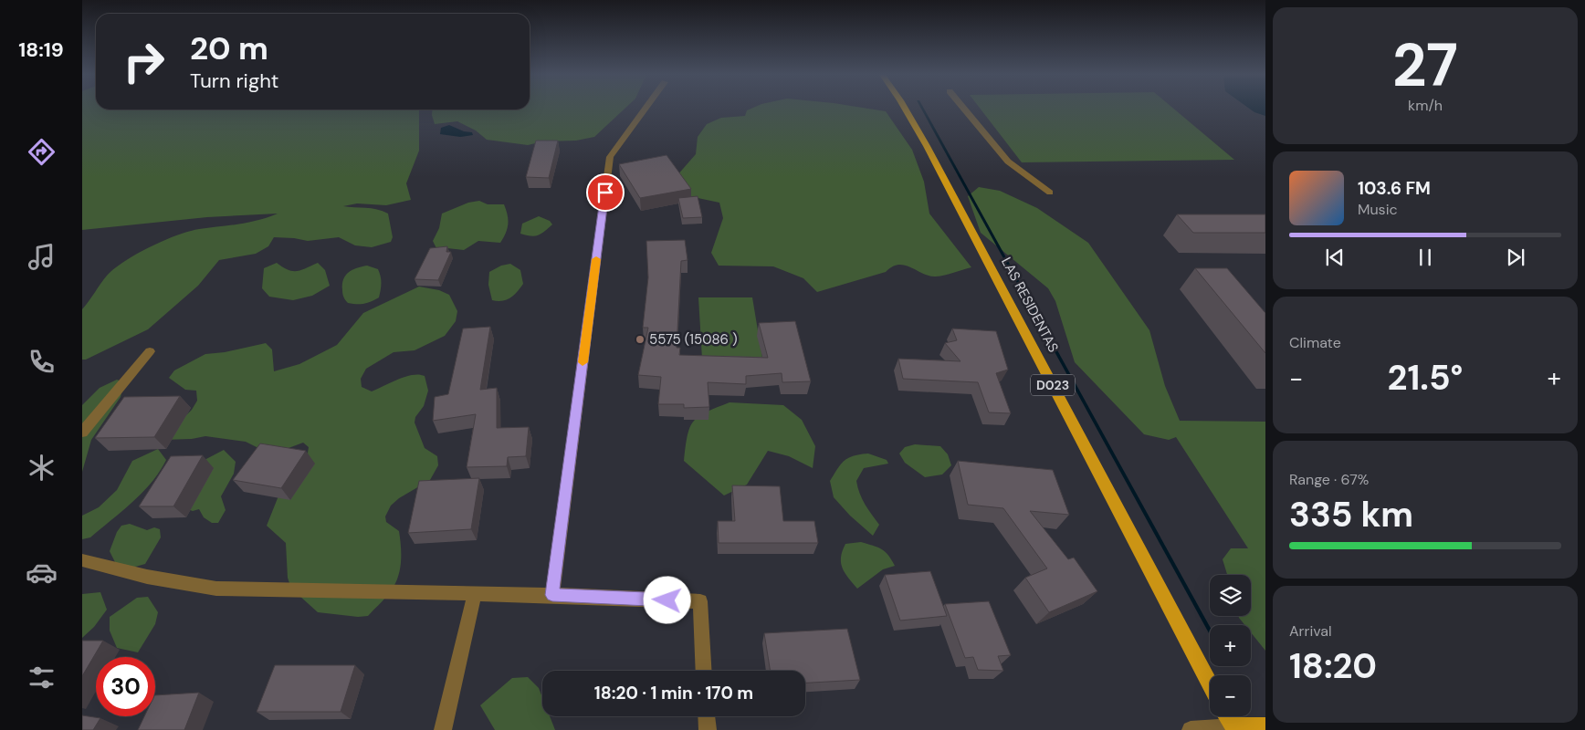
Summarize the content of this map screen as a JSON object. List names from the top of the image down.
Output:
{
  "streets": {
    "main road": ["LAS RESIDENTAS", "D023"]
  },
  "places": ["5575 (15086 )"],
  "page": {
    "tabs": "18:19",
    "tile": [
      ["27", "km/h"],
      "Climate",
      ["Range · 67%", "335 km"],
      ["Arrival", "18:20"]
    ],
    "turn": ["20 m", "Turn right"],
    "song": ["103.6 FM", "Music"],
    "heat": ["−", "21.5°", "+"],
    "map_buttons": ["+", "−"],
    "limit": "30",
    "trip": "18:20 · 1 min · 170 m"
  }
}
